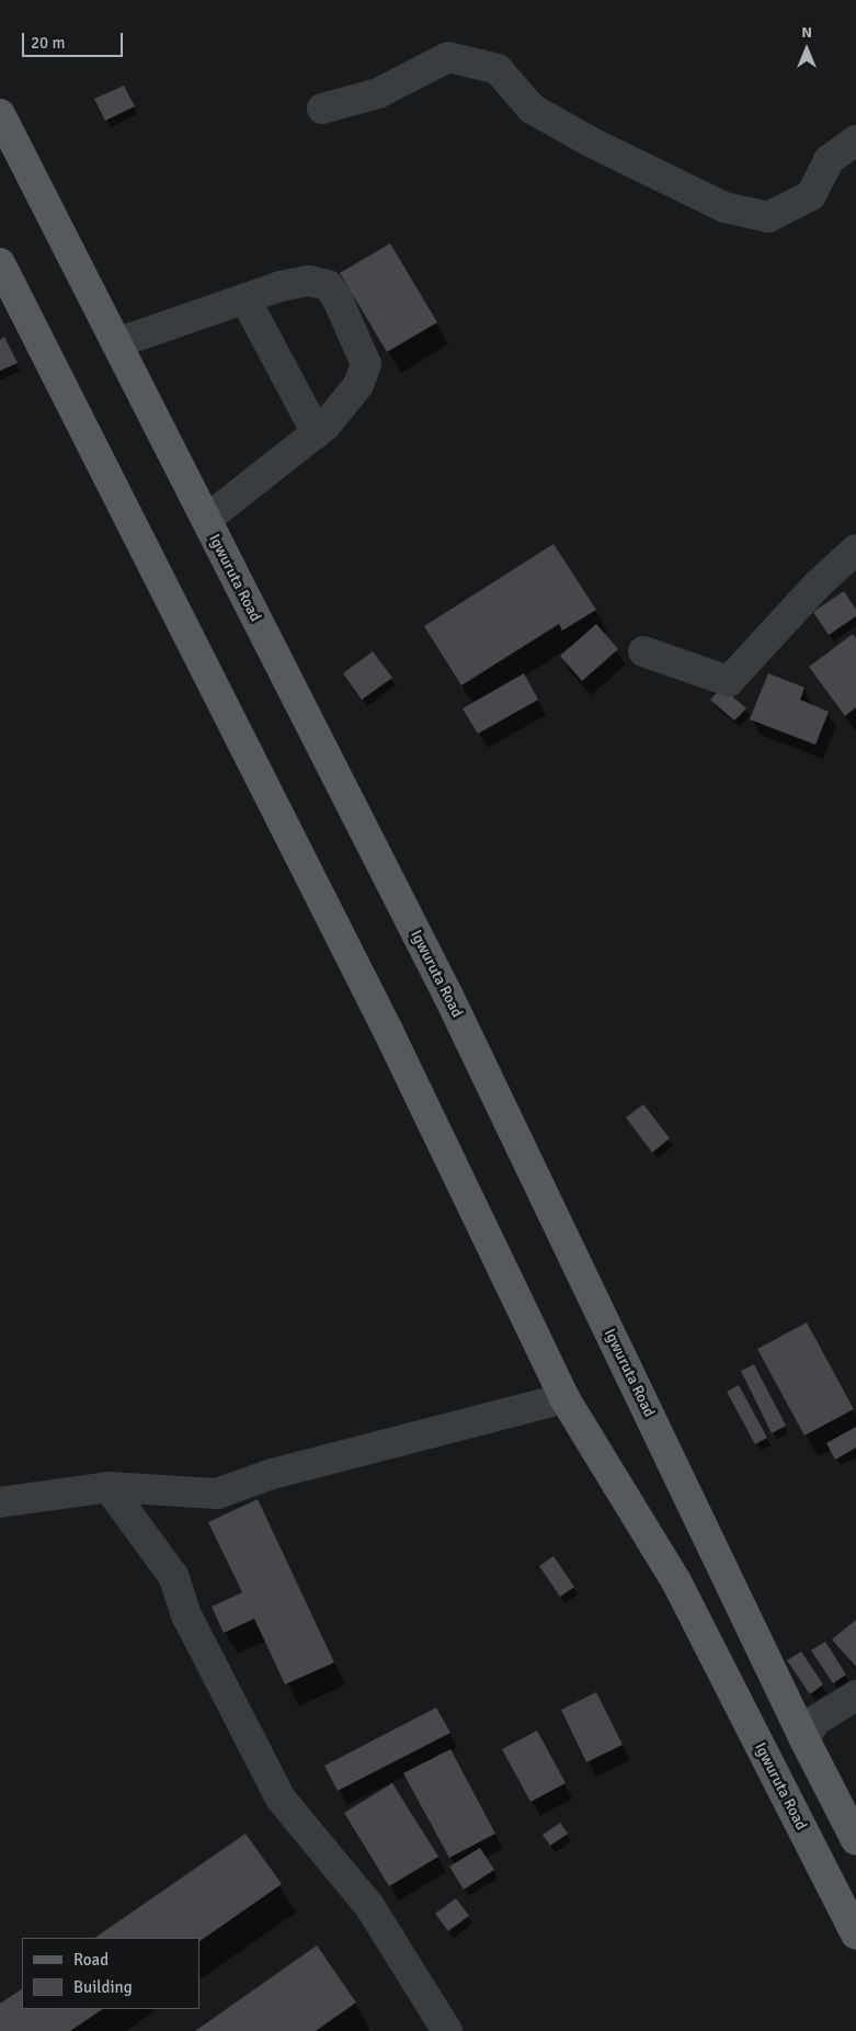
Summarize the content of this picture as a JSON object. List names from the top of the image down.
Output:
{
  "streets": {
    "main road": ["Igwuruta Road"]
  },
  "legend": ["Road", "Building"],
  "scale_bar": "20 m",
  "north": "top"
}
